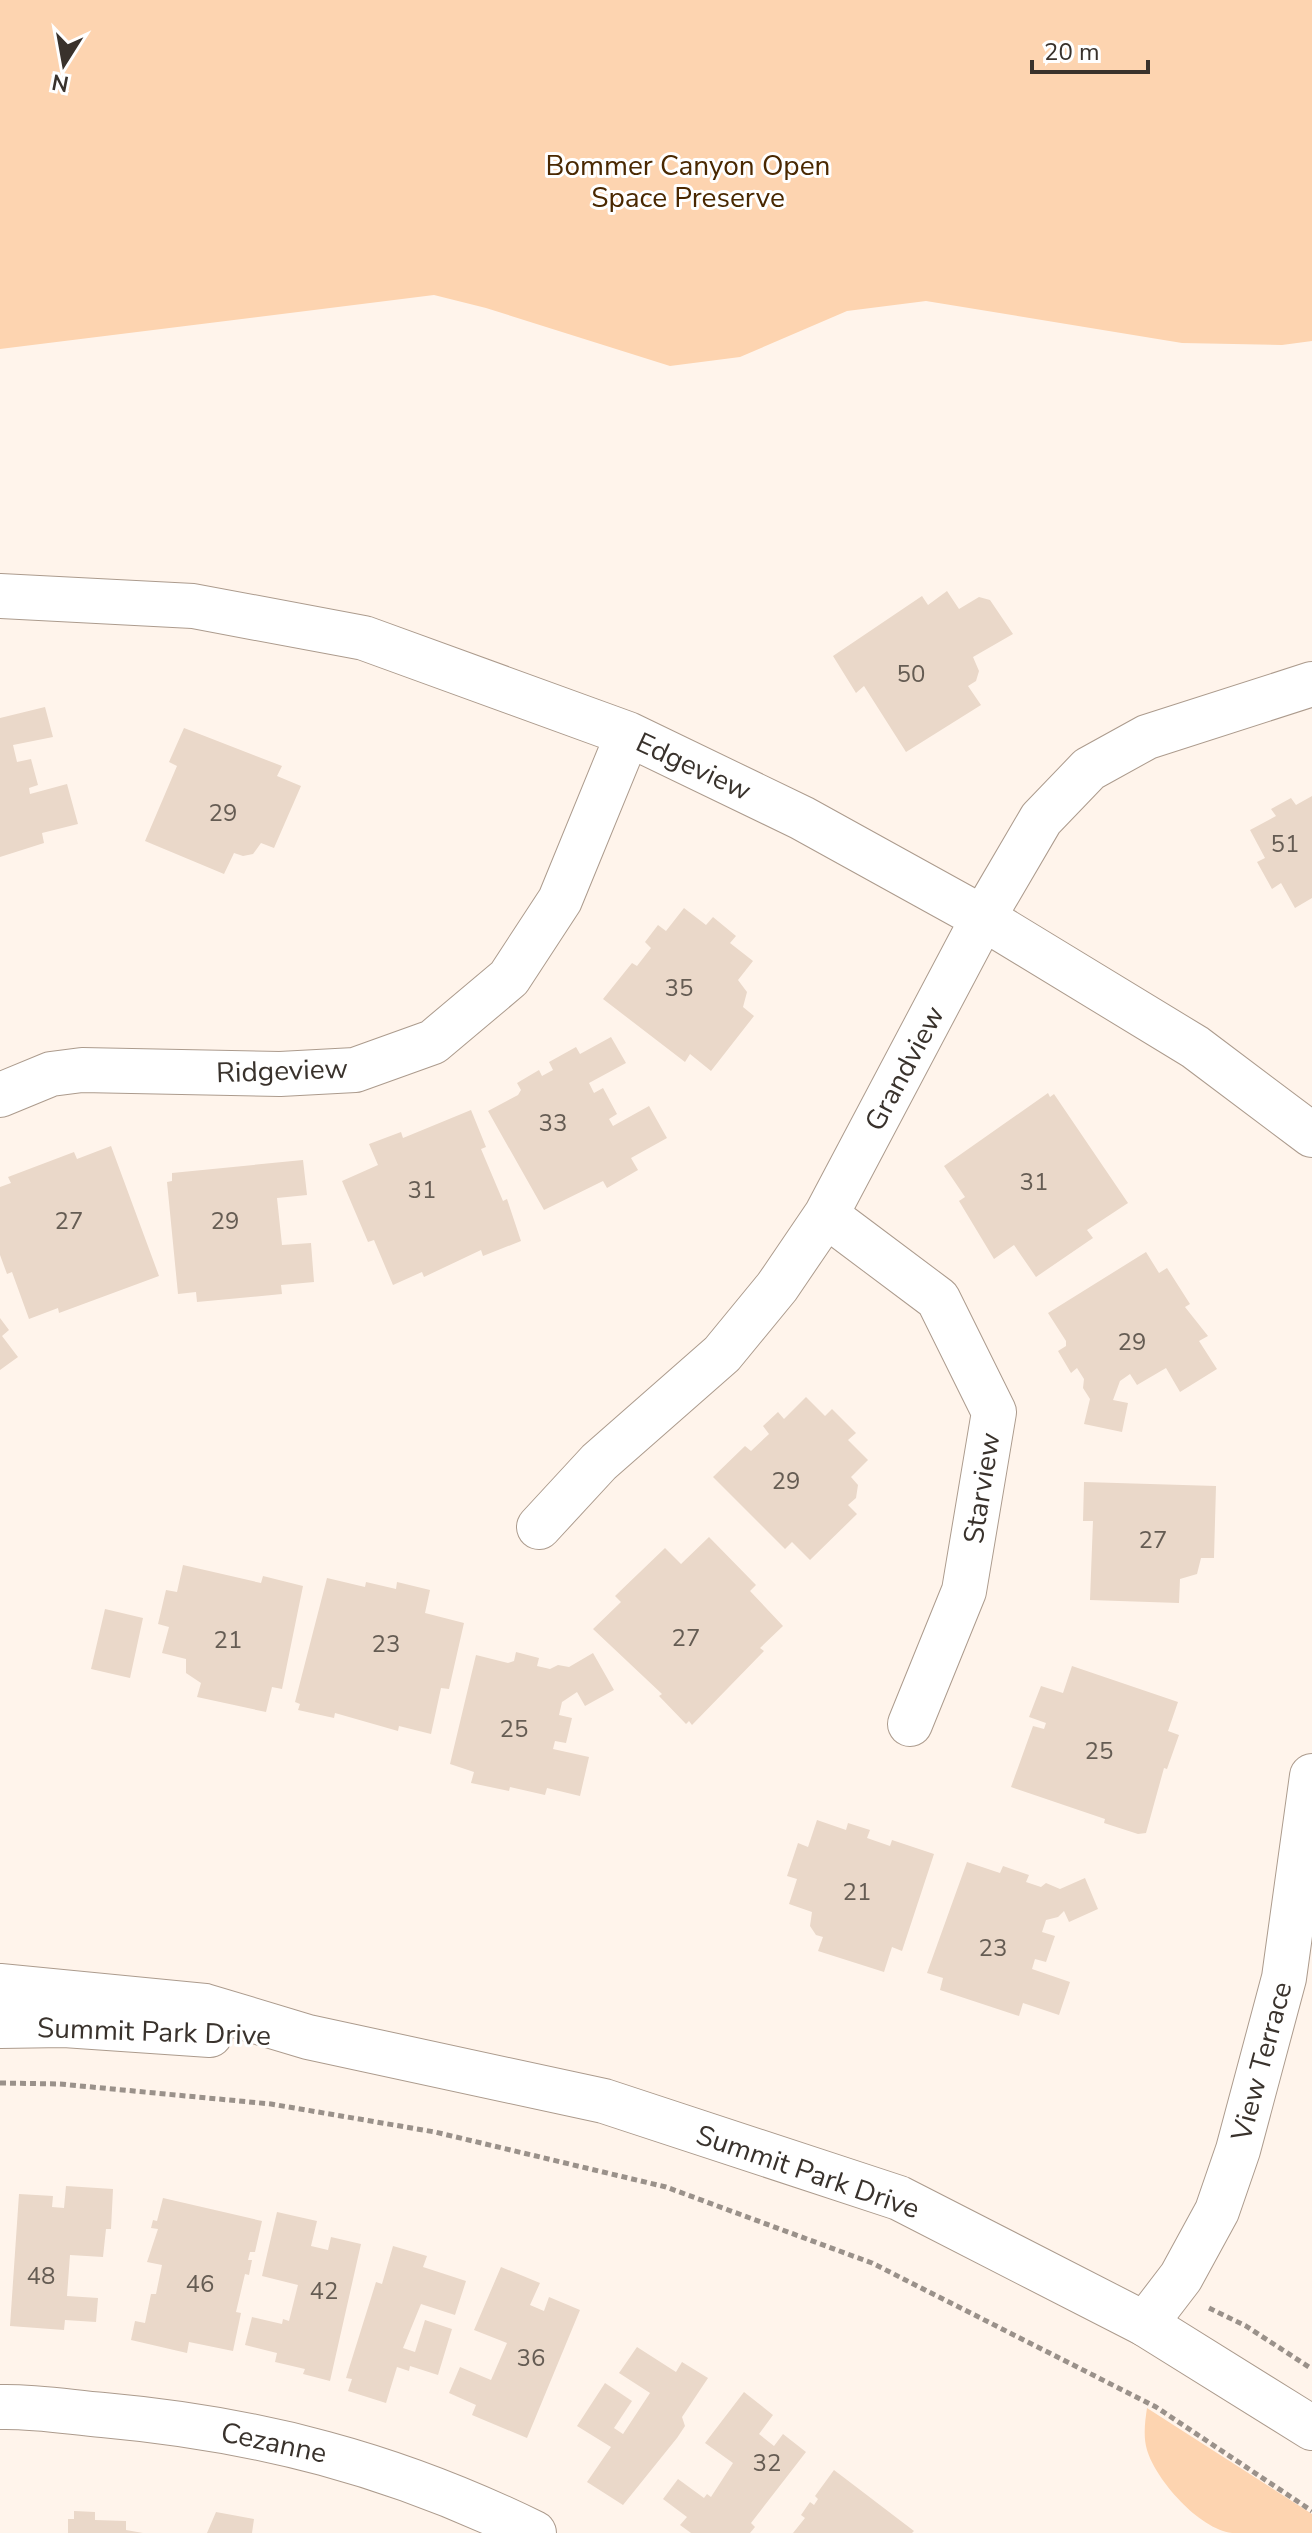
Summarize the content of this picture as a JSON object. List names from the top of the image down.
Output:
{
  "streets": {
    "street": [
      "Edgeview",
      "Grandview",
      "Ridgeview",
      "Starview",
      "Summit Park Drive",
      "View Terrace",
      "Cezanne"
    ]
  },
  "crossings": [
    ["Edgeview", "Grandview"],
    ["Edgeview", "Ridgeview"],
    ["Grandview", "Starview"],
    ["Summit Park Drive", "View Terrace"]
  ],
  "parks": ["Bommer Canyon Open Space Preserve"],
  "house_numbers": [
    "50",
    "29",
    "51",
    "35",
    "33",
    "31",
    "31",
    "27",
    "29",
    "29",
    "29",
    "27",
    "27",
    "21",
    "23",
    "25",
    "25",
    "21",
    "23",
    "48",
    "46",
    "42",
    "36",
    "32"
  ],
  "scale_bar": "20 m",
  "north": "bottom"
}
